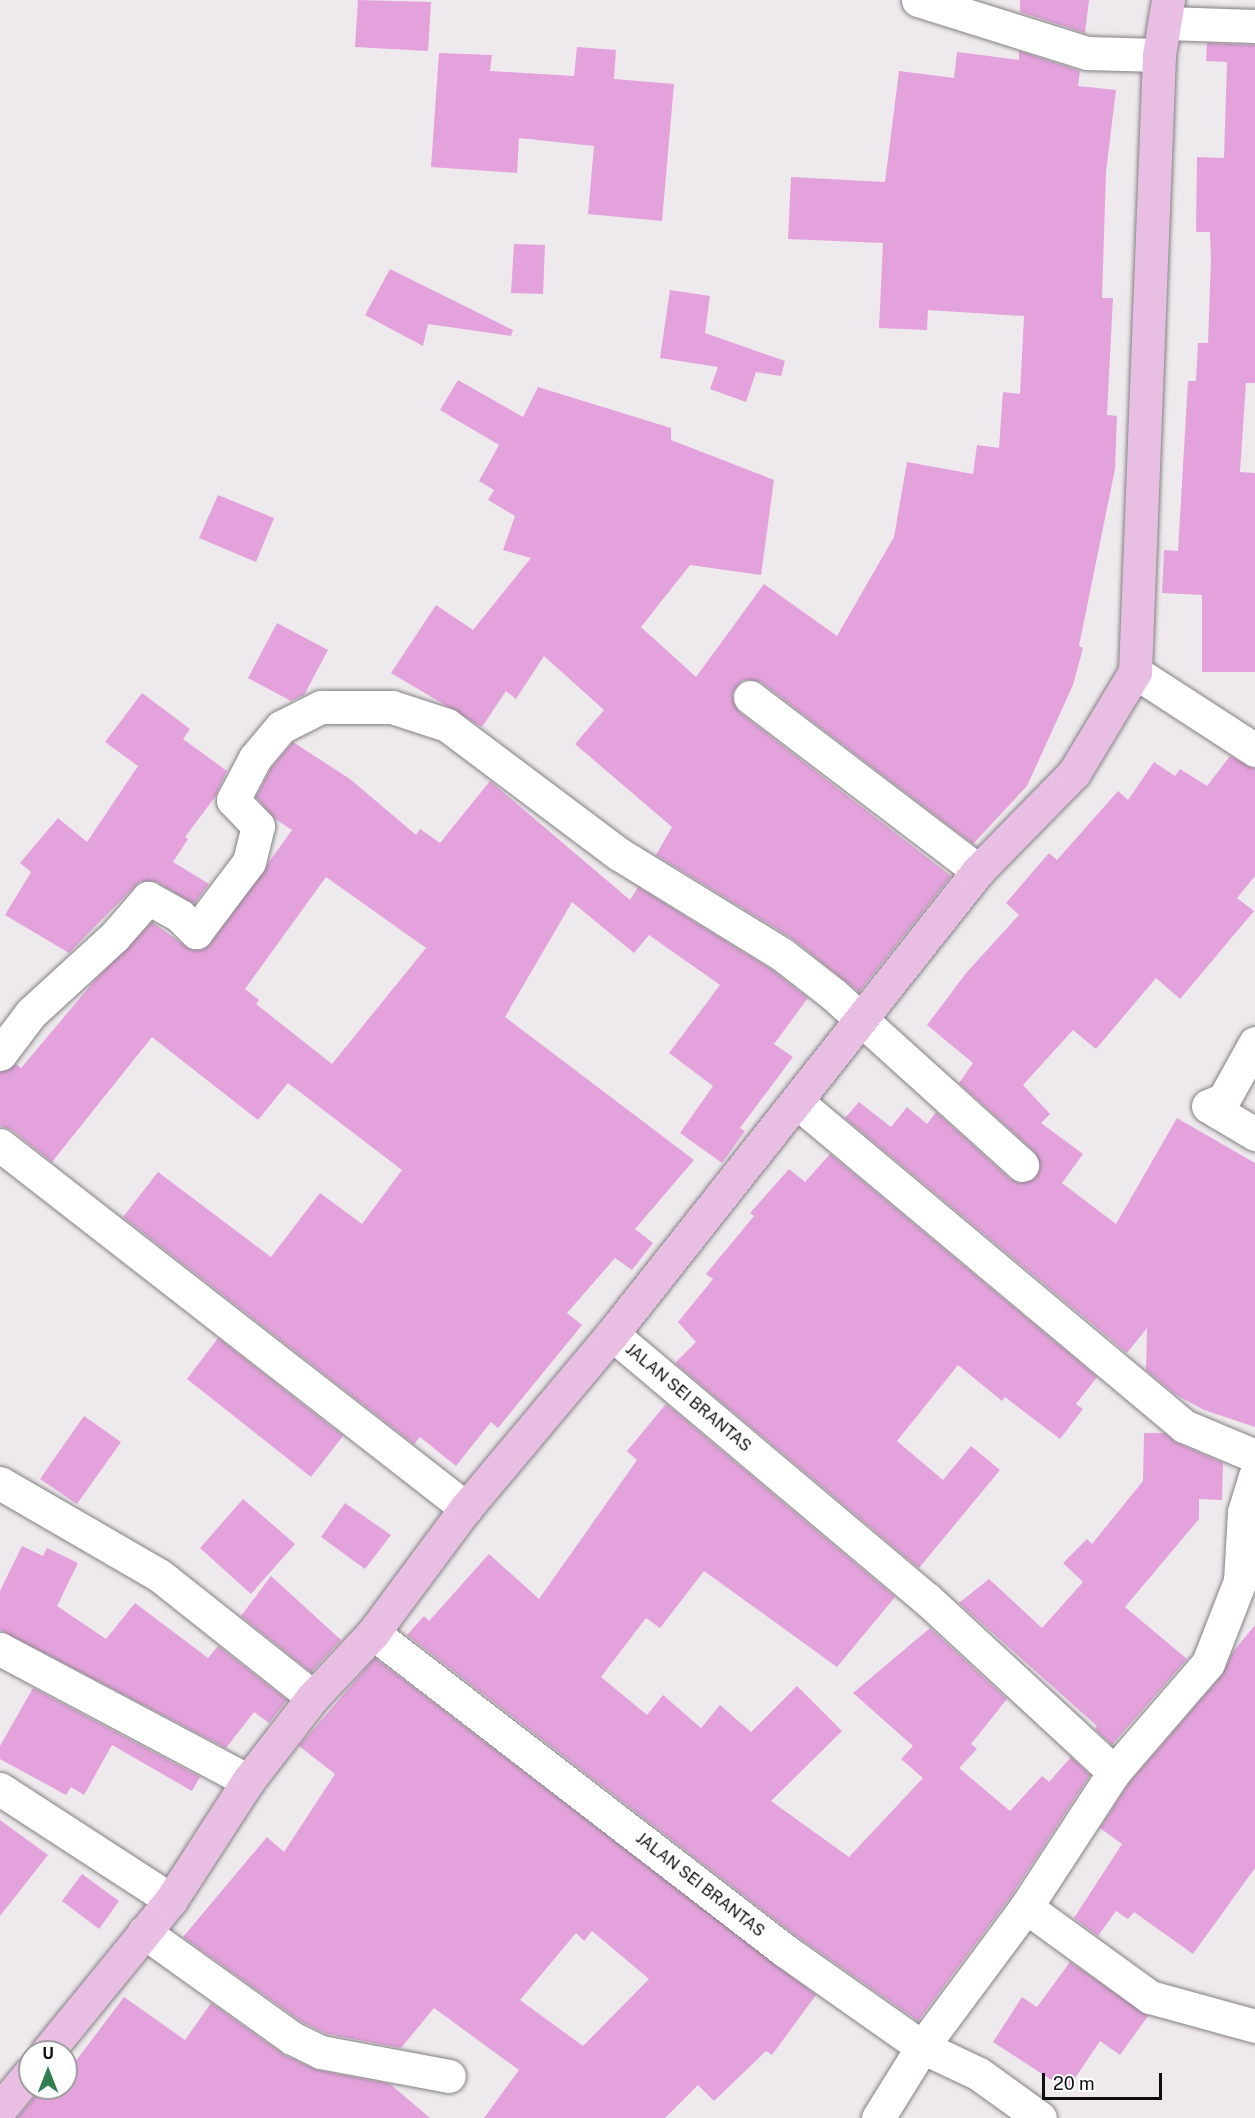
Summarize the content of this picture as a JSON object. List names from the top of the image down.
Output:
{
  "streets": {
    "street": ["JALAN SEI BRANTAS"]
  },
  "scale_bar": "20 m",
  "north": "top"
}
